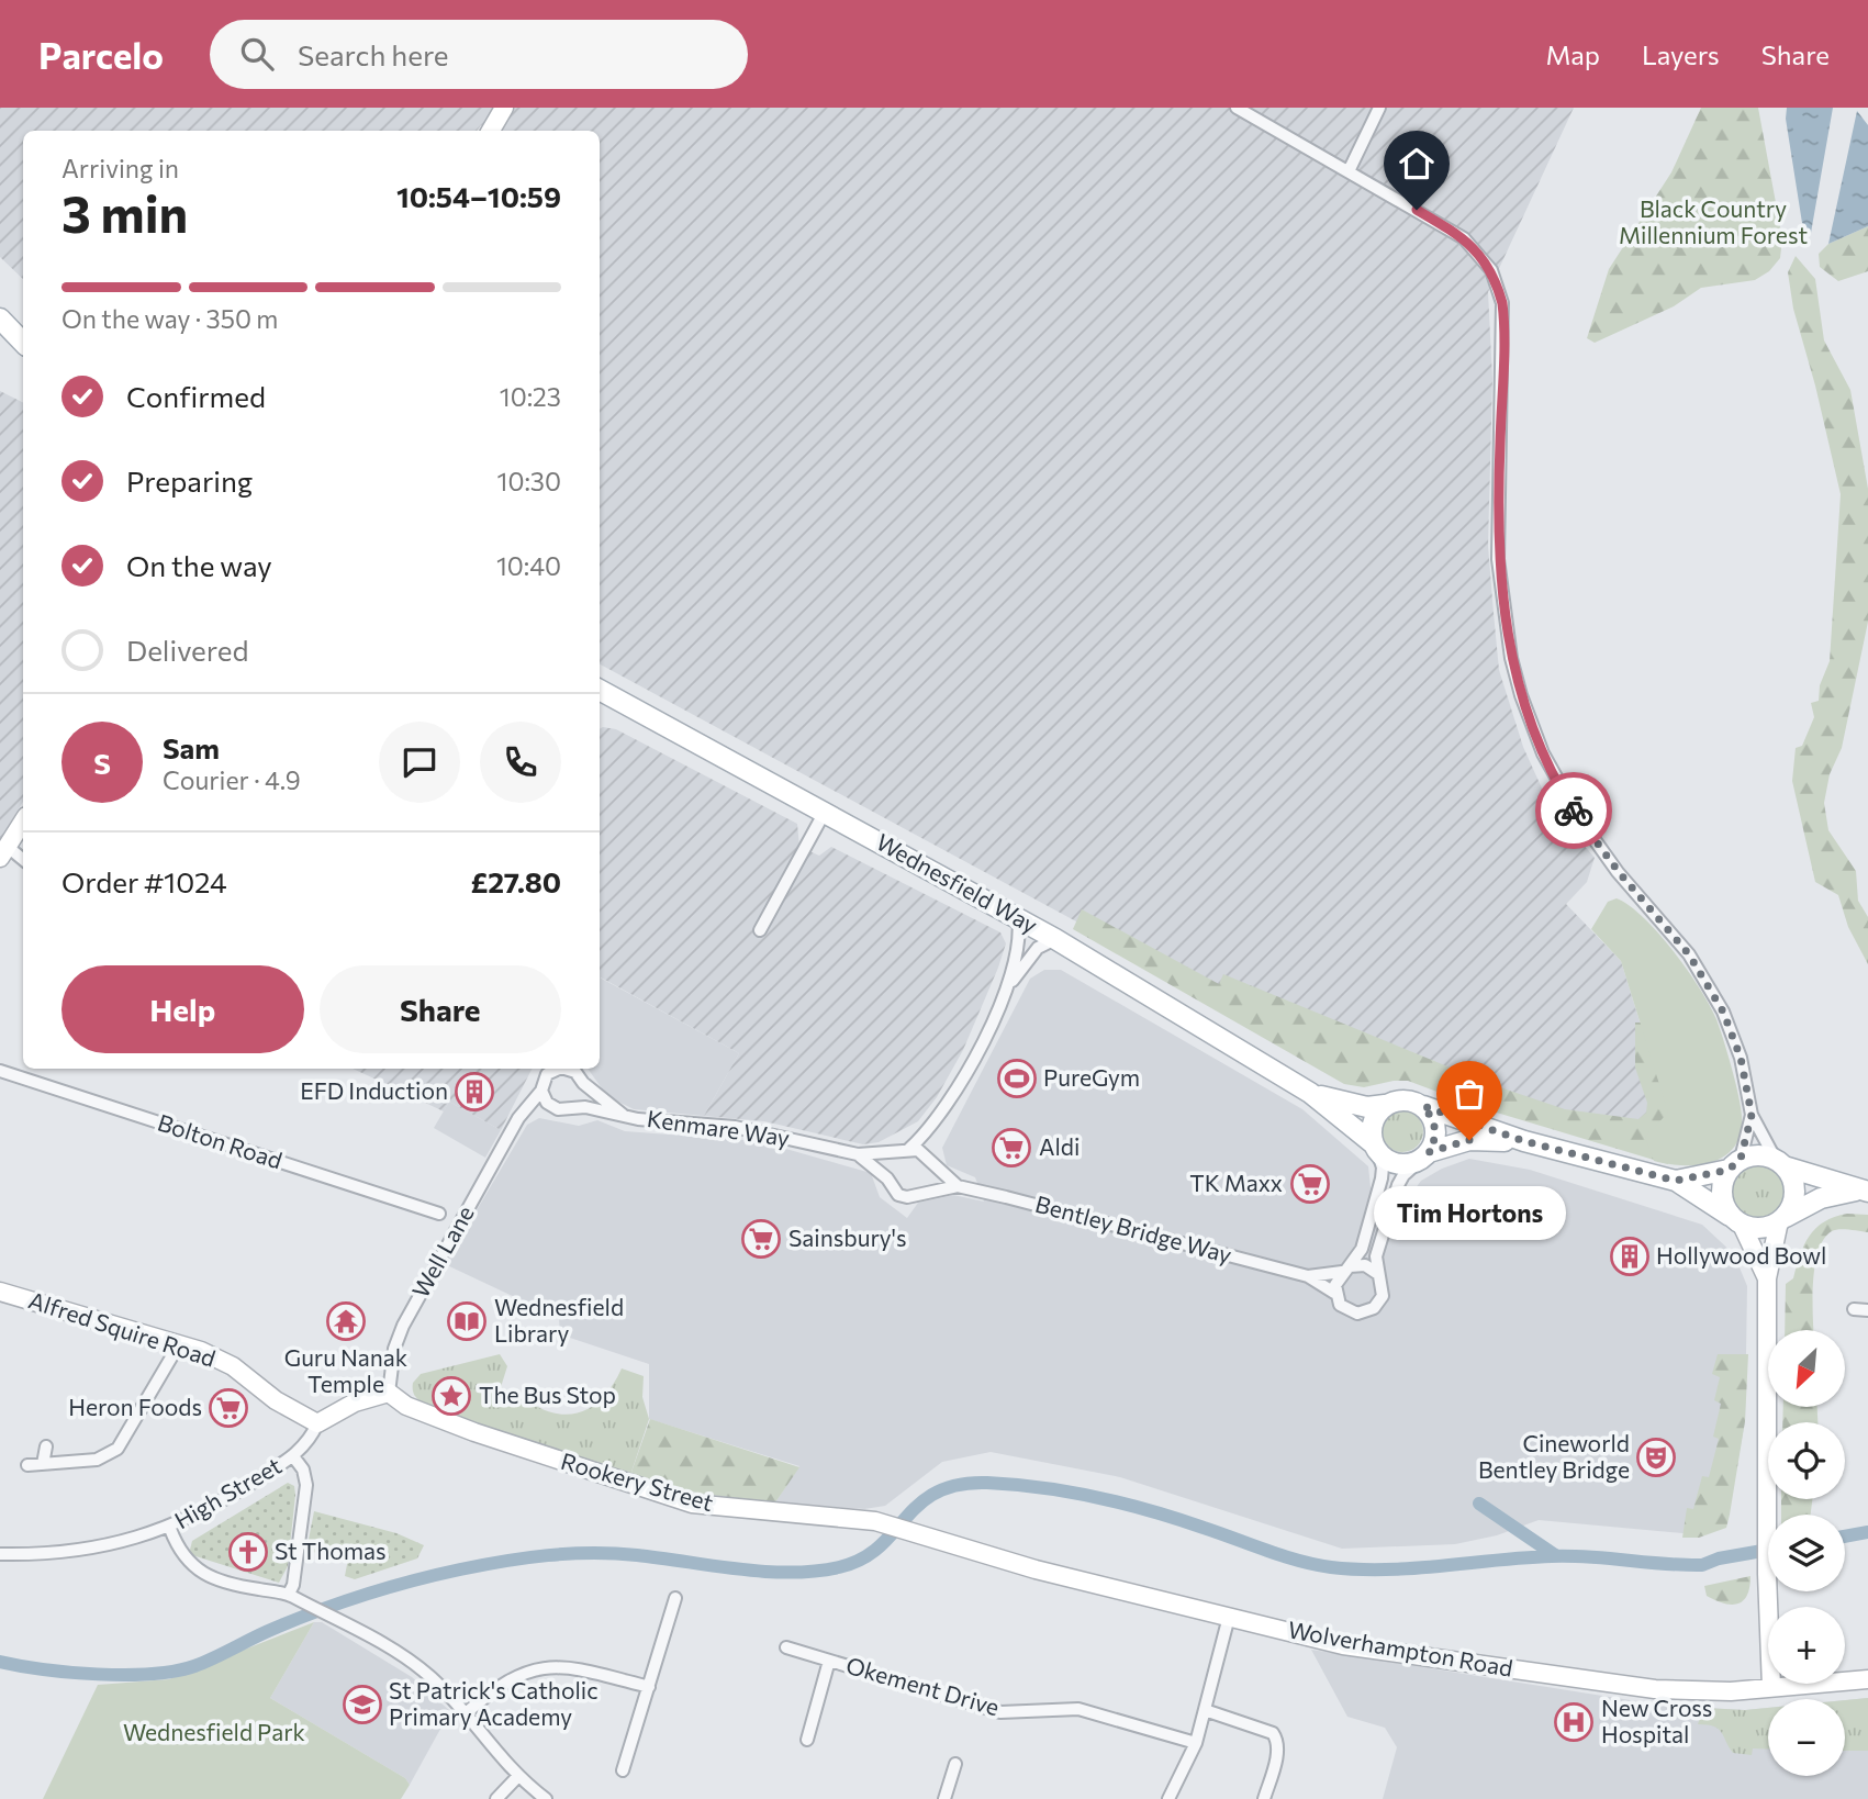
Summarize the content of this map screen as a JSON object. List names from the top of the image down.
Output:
{
  "streets": {
    "main road": ["Wednesfield Way"],
    "street": [
      "Kenmare Way",
      "Bolton Road",
      "Bentley Bridge Way",
      "Well Lane",
      "Alfred Squire Road",
      "Rookery Street",
      "High Street",
      "Wolverhampton Road",
      "Okement Drive"
    ]
  },
  "crossings": [
    ["Well Lane", "Rookery Street"],
    ["Well Lane", "High Street"],
    ["Alfred Squire Road", "High Street"],
    ["Rookery Street", "High Street"],
    ["Rookery Street", "Wolverhampton Road"]
  ],
  "parks": ["Black Country Millennium Forest", "Wednesfield Park"],
  "places": {
    "sports": ["PureGym"],
    "building": ["EFD Induction", "Hollywood Bowl"],
    "other": ["Tim Hortons"],
    "supermarket": [
      "Aldi",
      "TK Maxx",
      "Sainsbury's",
      "Heron Foods"
    ],
    "temple": ["Guru Nanak Temple"],
    "library": ["Wednesfield Library"],
    "place": ["The Bus Stop"],
    "theatre": ["Cineworld Bentley Bridge"],
    "church": ["St Thomas"],
    "school or university": ["St Patrick's Catholic Primary Academy"],
    "hospital": ["New Cross Hospital"]
  },
  "north": "bottom left",
  "page": {
    "header": "Parcelo",
    "search": "Search here",
    "nav": ["Map", "Layers", "Share"],
    "heading": ["3 min", "Arriving in", "10:54–10:59"],
    "panel": [
      "Sam",
      "Courier · 4.9",
      "Order #1024",
      "£27.80"
    ],
    "bar": "On the way · 350 m",
    "list": [
      ["Confirmed", "10:23"],
      ["Preparing", "10:30"],
      ["On the way", "10:40"],
      "Delivered"
    ],
    "round": "S",
    "buttons": ["Help", "Share"],
    "bubble": "Tim Hortons",
    "map_buttons": ["+", "−"]
  }
}
